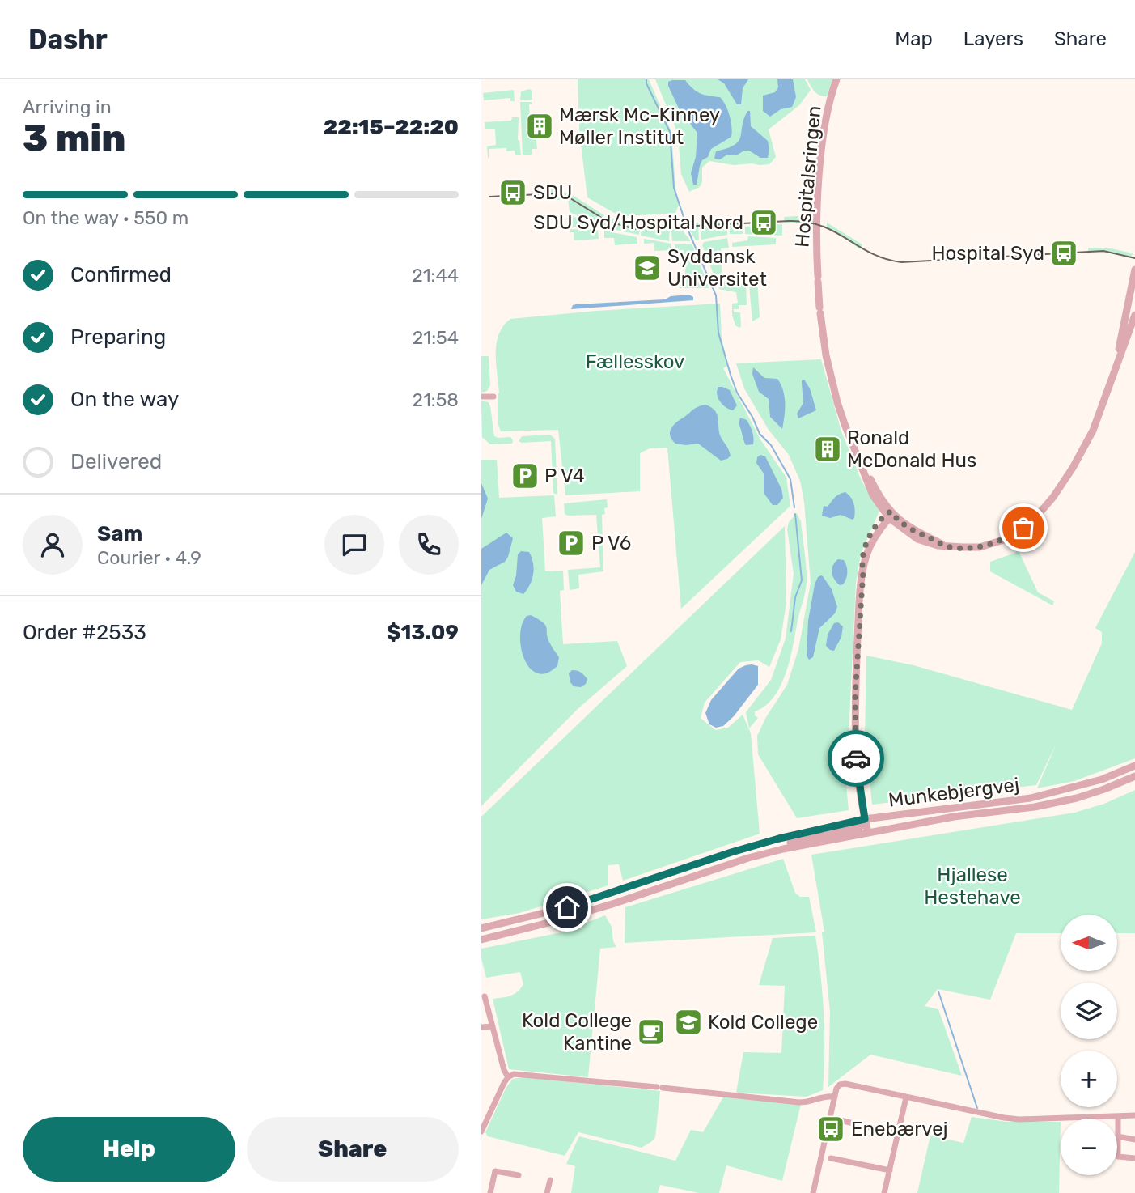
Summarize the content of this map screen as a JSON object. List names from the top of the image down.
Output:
{
  "streets": {
    "street": ["Hospitalsringen", "Munkebjergvej"]
  },
  "parks": ["Fællesskov", "Hjallese Hestehave"],
  "places": {
    "building": ["Mærsk Mc-Kinney Møller Institut", "Ronald McDonald Hus"],
    "bus stop": [
      "SDU",
      "SDU Syd/Hospital Nord",
      "Hospital Syd",
      "Enebærvej"
    ],
    "school or university": ["Syddansk Universitet", "Kold College"],
    "parking": ["P V4", "P V6"],
    "cafe": ["Kold College Kantine"]
  },
  "north": "left",
  "page": {
    "header": "Dashr",
    "nav": ["Map", "Layers", "Share"],
    "heading": ["3 min", "Arriving in", "22:15–22:20"],
    "panel": [
      "Sam",
      "Courier · 4.9",
      "Order #2533",
      "$13.09"
    ],
    "bar": "On the way · 550 m",
    "list": [
      ["Confirmed", "21:44"],
      ["Preparing", "21:54"],
      ["On the way", "21:58"],
      "Delivered"
    ],
    "map_buttons": ["+", "−"],
    "buttons": ["Help", "Share"]
  }
}
